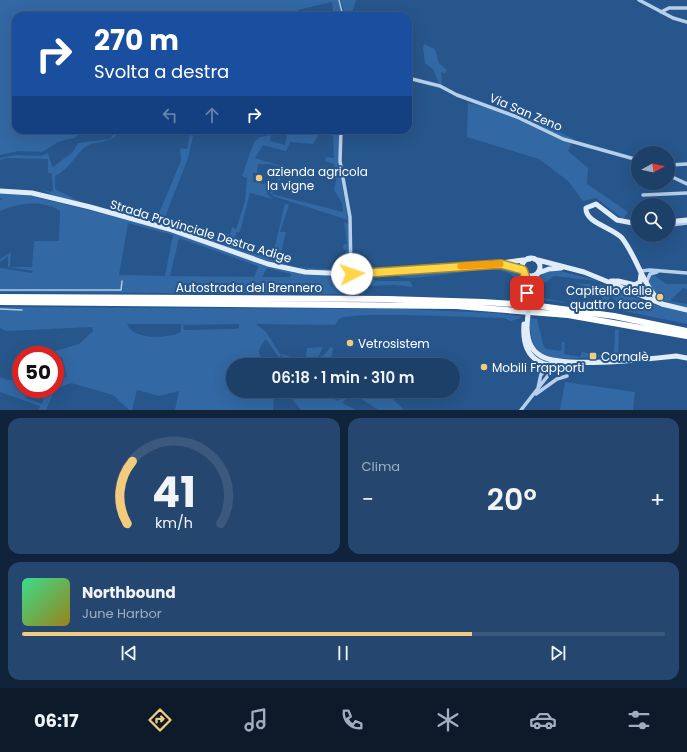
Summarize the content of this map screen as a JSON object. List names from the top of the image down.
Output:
{
  "streets": {
    "highway": ["Autostrada del Brennero"],
    "main road": ["Strada Provinciale Destra Adige"],
    "street": ["Via San Zeno"]
  },
  "places": {
    "other": [
      "azienda agricola la vigne",
      "Capitello delle quattro facce",
      "Vetrosistem",
      "Mobili Frapporti"
    ],
    "transit": ["Cornalè"]
  },
  "north": "right",
  "page": {
    "turn": ["270 m", "Svolta a destra"],
    "limit": "50",
    "trip": "06:18 · 1 min · 310 m",
    "tile": "Clima",
    "heat": ["−", "20°", "+"],
    "song": ["Northbound", "June Harbor"],
    "tabs": "06:17",
    "gauge": ["41", "km/h"]
  }
}
